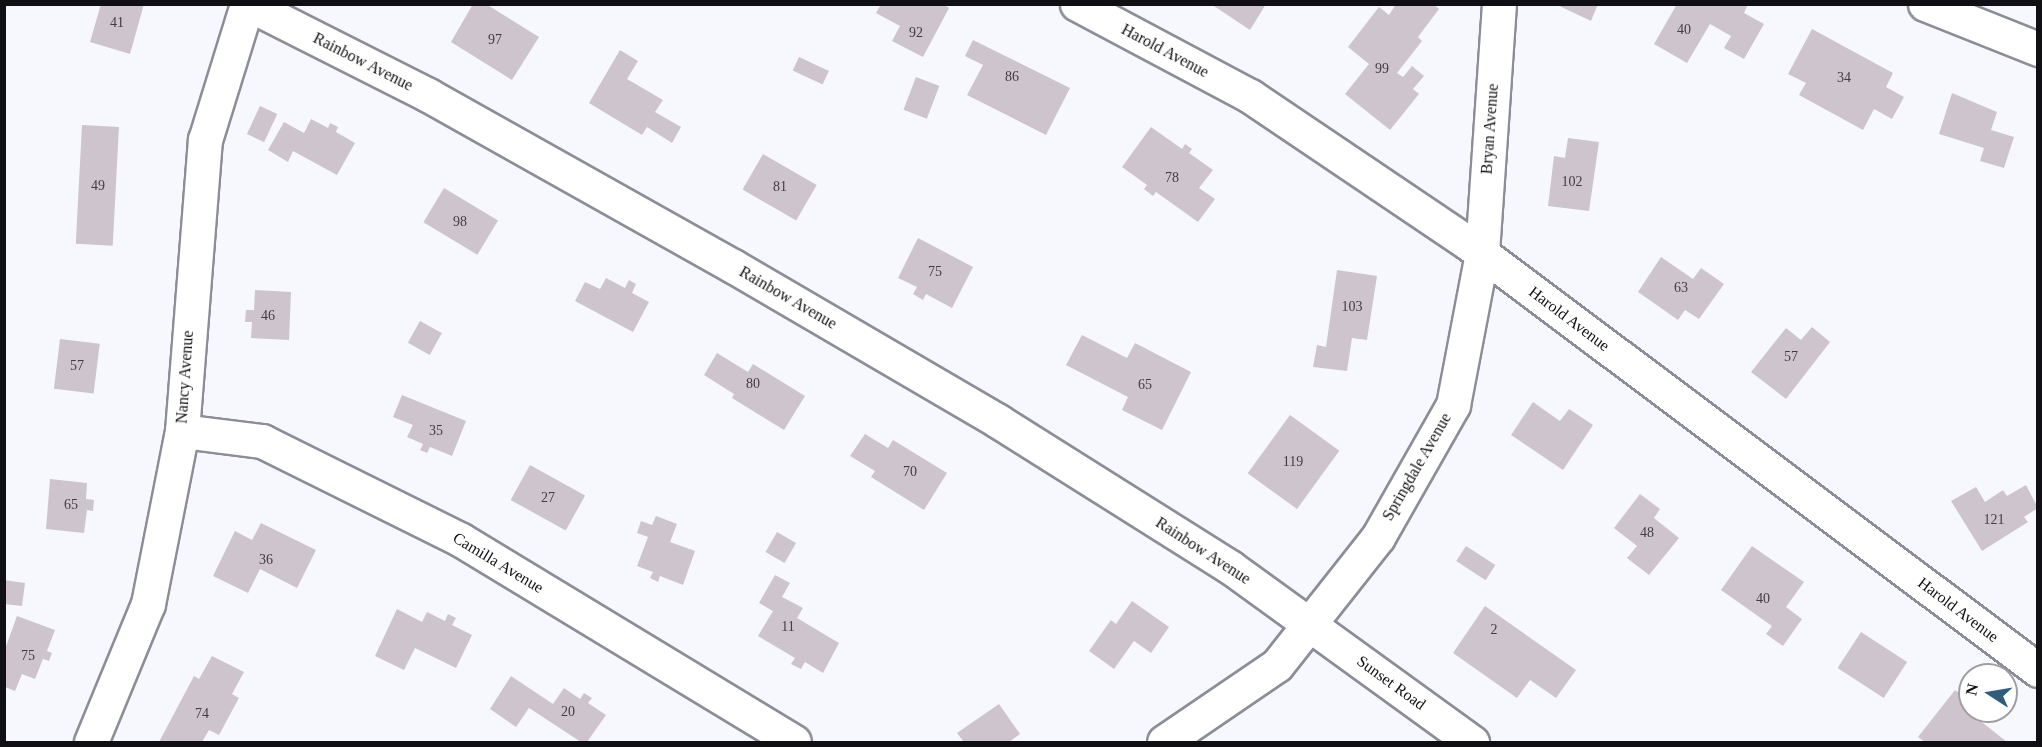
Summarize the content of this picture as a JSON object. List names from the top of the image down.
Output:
{
  "streets": {
    "street": [
      "Harold Avenue",
      "Rainbow Avenue",
      "Bryan Avenue",
      "Nancy Avenue",
      "Springdale Avenue",
      "Camilla Avenue",
      "Sunset Road"
    ]
  },
  "crossings": [
    ["Harold Avenue", "Bryan Avenue"],
    ["Harold Avenue", "Springdale Avenue"],
    ["Rainbow Avenue", "Nancy Avenue"],
    ["Rainbow Avenue", "Springdale Avenue"],
    ["Rainbow Avenue", "Sunset Road"],
    ["Bryan Avenue", "Springdale Avenue"],
    ["Nancy Avenue", "Camilla Avenue"],
    ["Springdale Avenue", "Sunset Road"]
  ],
  "house_numbers": [
    "41",
    "40",
    "92",
    "97",
    "99",
    "86",
    "34",
    "78",
    "102",
    "49",
    "81",
    "98",
    "75",
    "63",
    "103",
    "46",
    "57",
    "57",
    "80",
    "65",
    "35",
    "119",
    "70",
    "27",
    "65",
    "121",
    "48",
    "36",
    "40",
    "11",
    "2",
    "75",
    "20",
    "74"
  ],
  "north": "left"
}
